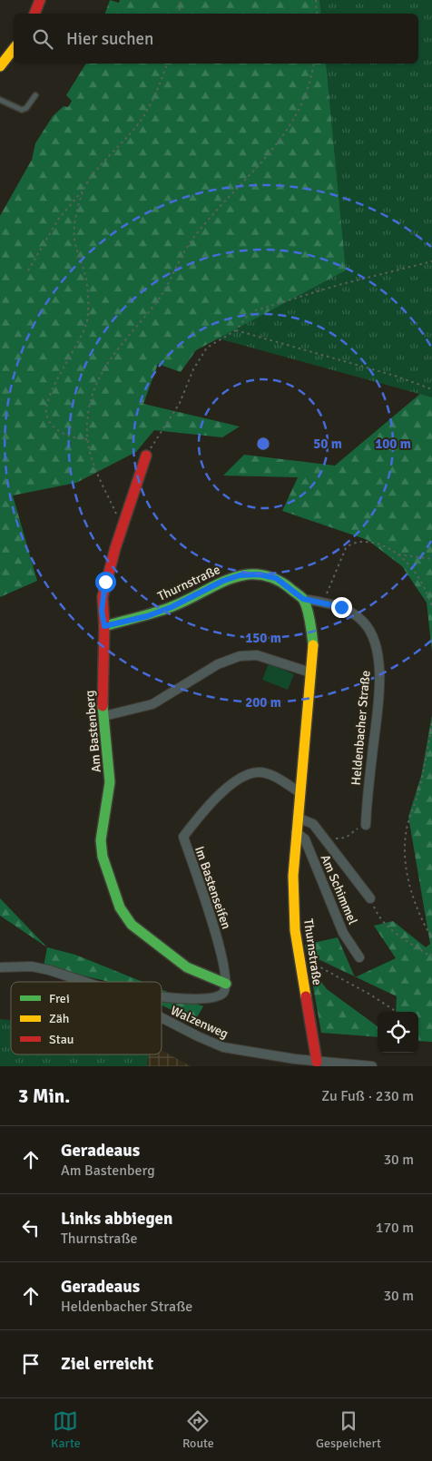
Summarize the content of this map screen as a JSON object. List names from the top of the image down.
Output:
{
  "streets": {
    "street": [
      "Thurnstraße",
      "Heldenbacher Straße",
      "Am Bastenberg",
      "Im Bastenseifen",
      "Am Schimmel",
      "Walzenweg"
    ]
  },
  "crossings": [
    ["Thurnstraße", "Heldenbacher Straße"],
    ["Thurnstraße", "Am Bastenberg"],
    ["Thurnstraße", "Im Bastenseifen"],
    ["Thurnstraße", "Am Schimmel"],
    ["Thurnstraße", "Walzenweg"],
    ["Am Bastenberg", "Im Bastenseifen"]
  ],
  "legend": ["Frei", "Zäh", "Stau"],
  "page": {
    "search": "Hier suchen",
    "heading": ["3 Min.", "Zu Fuß · 230 m"],
    "list": [
      ["Geradeaus", "Am Bastenberg", "30 m"],
      ["Links abbiegen", "Thurnstraße", "170 m"],
      ["Geradeaus", "Heldenbacher Straße", "30 m"],
      "Ziel erreicht"
    ],
    "nav": ["Karte", "Route", "Gespeichert"]
  },
  "rings": [
    "50 m",
    "100 m",
    "150 m",
    "200 m"
  ]
}
